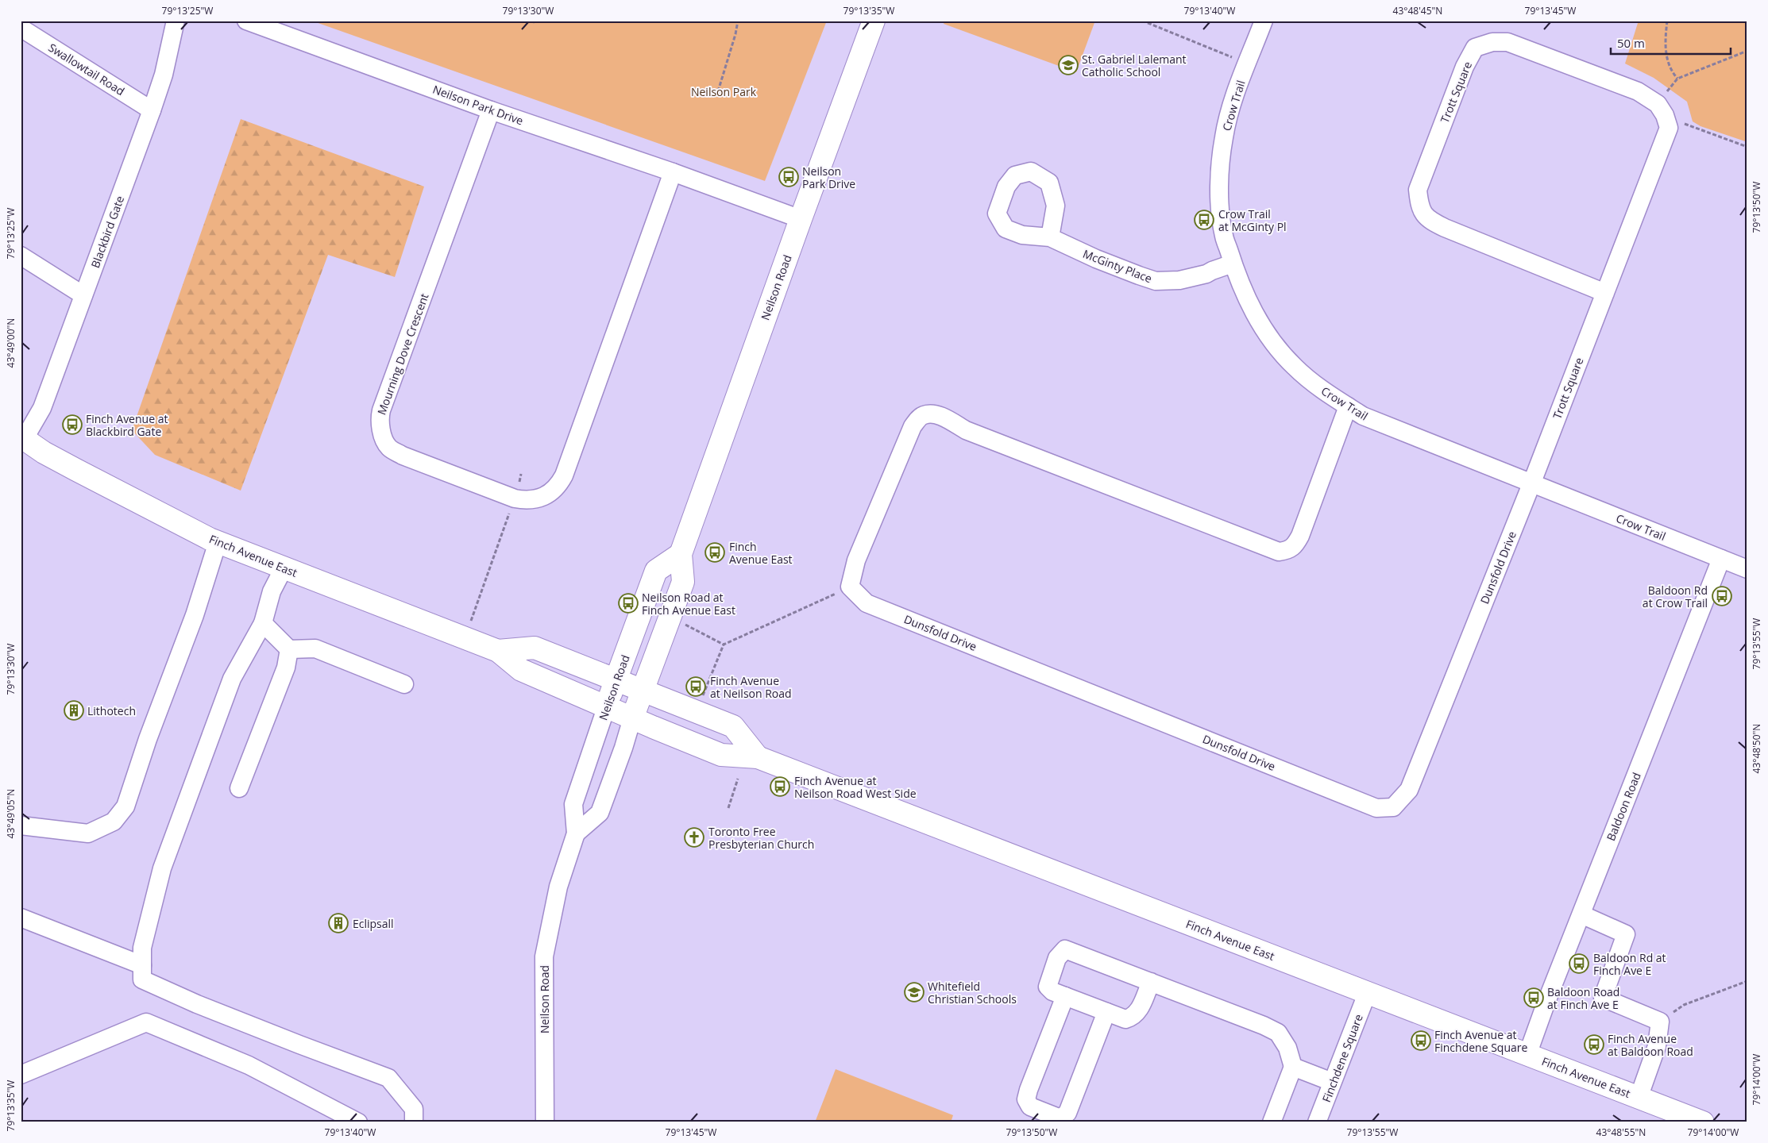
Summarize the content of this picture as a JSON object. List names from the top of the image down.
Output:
{
  "streets": {
    "main road": ["Neilson Road", "Finch Avenue East"],
    "street": [
      "Swallowtail Road",
      "Trott Square",
      "Neilson Park Drive",
      "Crow Trail",
      "Blackbird Gate",
      "McGinty Place",
      "Mourning Dove Crescent",
      "Dunsfold Drive",
      "Baldoon Road",
      "Finchdene Square"
    ]
  },
  "crossings": [
    ["Swallowtail Road", "Blackbird Gate"],
    ["Trott Square", "Crow Trail"],
    ["Trott Square", "Dunsfold Drive"],
    ["Neilson Park Drive", "Neilson Road"],
    ["Neilson Park Drive", "Mourning Dove Crescent"],
    ["Crow Trail", "McGinty Place"],
    ["Crow Trail", "Dunsfold Drive"],
    ["Crow Trail", "Baldoon Road"],
    ["Blackbird Gate", "Finch Avenue East"],
    ["Neilson Road", "Finch Avenue East"],
    ["Finch Avenue East", "Baldoon Road"],
    ["Finch Avenue East", "Finchdene Square"]
  ],
  "parks": ["Neilson Park"],
  "places": {
    "school or university": ["St. Gabriel Lalemant Catholic School", "Whitefield Christian Schools"],
    "bus stop": [
      "Neilson Park Drive",
      "Crow Trail at McGinty Pl",
      "Finch Avenue at Blackbird Gate",
      "Finch Avenue East",
      "Baldoon Rd at Crow Trail",
      "Neilson Road at Finch Avenue East",
      "Finch Avenue at Neilson Road",
      "Finch Avenue at Neilson Road West Side",
      "Baldoon Rd at Finch Ave E",
      "Baldoon Road at Finch Ave E",
      "Finch Avenue at Finchdene Square",
      "Finch Avenue at Baldoon Road"
    ],
    "building": ["Lithotech", "Eclipsall"],
    "church": ["Toronto Free Presbyterian Church"]
  },
  "scale_bar": "50 m",
  "coordinates": [
    "79°13'25\"W",
    "79°13'30\"W",
    "79°13'35\"W",
    "79°13'40\"W",
    "43°48'45\"N",
    "79°13'45\"W",
    "79°13'50\"W",
    "43°49'00\"N",
    "79°13'55\"W",
    "43°48'50\"N",
    "43°49'05\"N",
    "79°14'00\"W",
    "43°48'55\"N"
  ]
}
